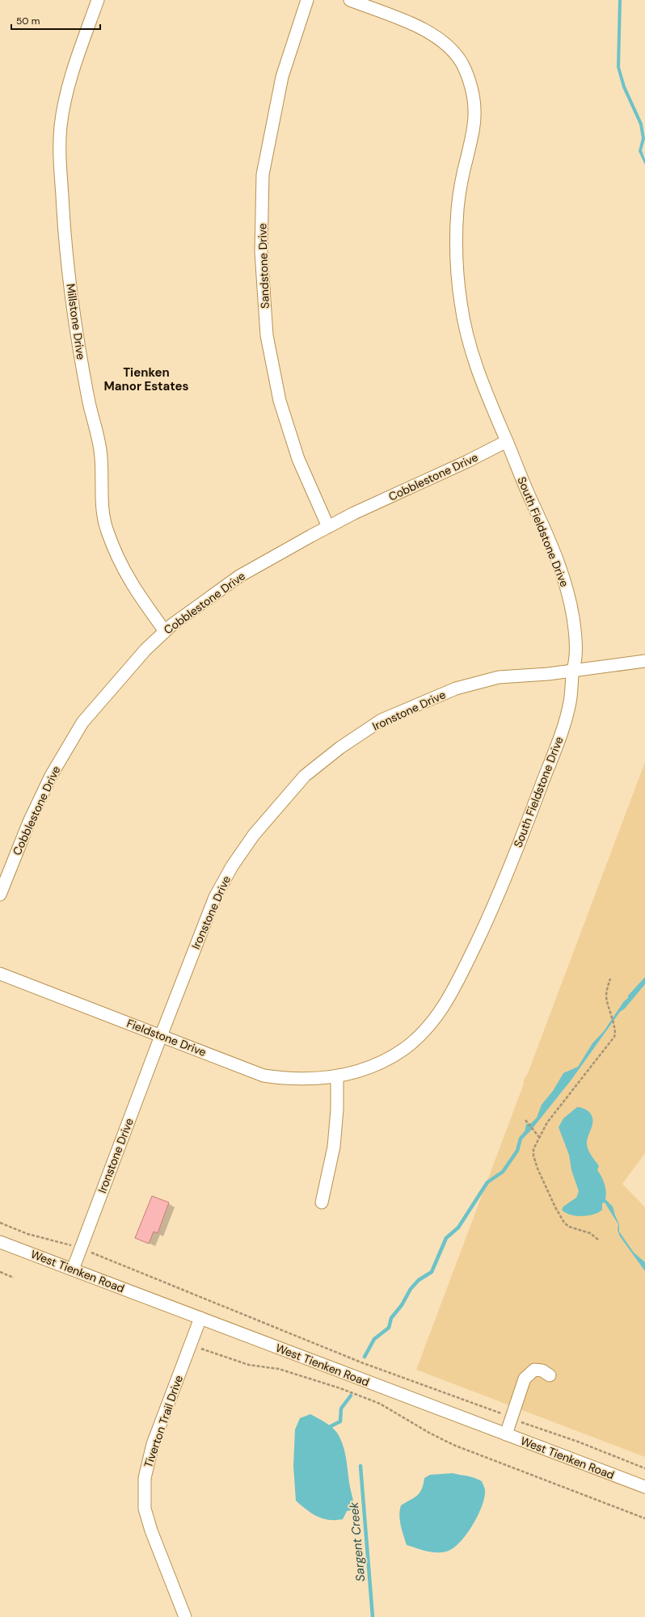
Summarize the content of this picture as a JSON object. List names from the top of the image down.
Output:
{
  "streets": {
    "street": [
      "Sandstone Drive",
      "Millstone Drive",
      "Cobblestone Drive",
      "South Fieldstone Drive",
      "Ironstone Drive",
      "Fieldstone Drive",
      "West Tienken Road",
      "Tiverton Trail Drive"
    ]
  },
  "crossings": [
    ["Sandstone Drive", "Cobblestone Drive"],
    ["Millstone Drive", "Cobblestone Drive"],
    ["Cobblestone Drive", "South Fieldstone Drive"],
    ["South Fieldstone Drive", "Ironstone Drive"],
    ["South Fieldstone Drive", "Fieldstone Drive"],
    ["Ironstone Drive", "Fieldstone Drive"],
    ["Ironstone Drive", "West Tienken Road"],
    ["West Tienken Road", "Tiverton Trail Drive"]
  ],
  "districts": ["Tienken Manor Estates"],
  "water": ["Sargent Creek"],
  "scale_bar": "50 m"
}
